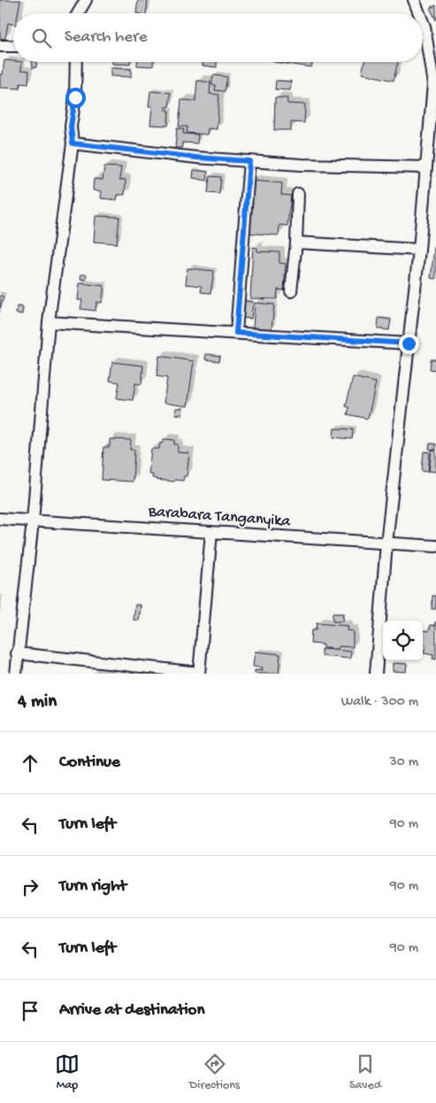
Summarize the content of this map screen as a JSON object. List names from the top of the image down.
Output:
{
  "streets": {
    "street": ["Barabara Tanganyika"]
  },
  "page": {
    "search": "Search here",
    "heading": ["4 min", "Walk · 300 m"],
    "list": [
      ["Continue", "30 m"],
      ["Turn left", "90 m"],
      ["Turn right", "90 m"],
      ["Turn left", "90 m"],
      "Arrive at destination"
    ],
    "nav": ["Map", "Directions", "Saved"]
  }
}
